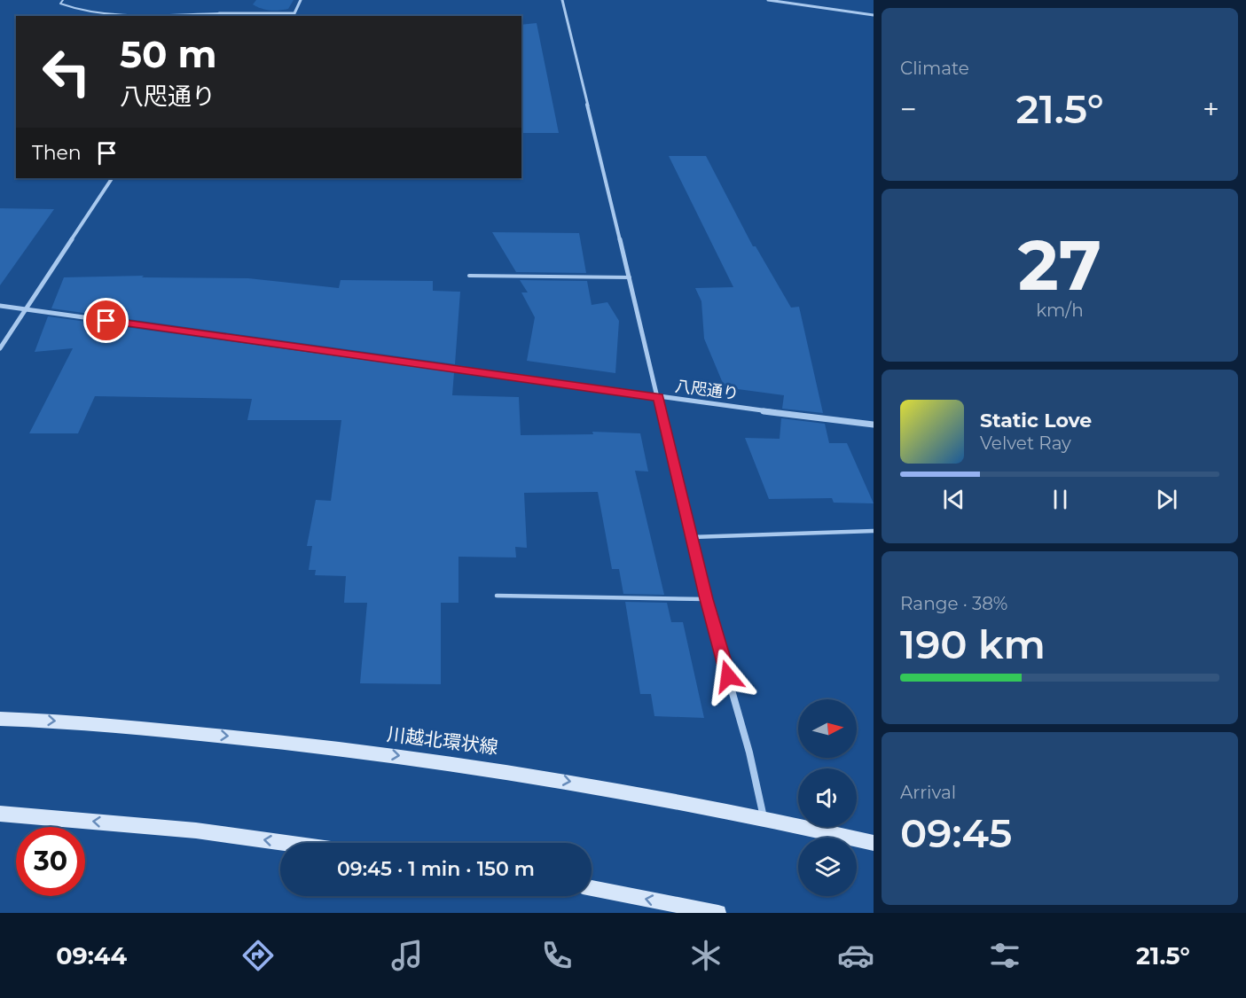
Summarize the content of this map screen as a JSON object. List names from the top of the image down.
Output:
{
  "streets": {
    "main road": ["川越北環状線"],
    "street": ["八咫通り"]
  },
  "one_way": ["川越北環状線"],
  "north": "right",
  "page": {
    "tile": [
      "Climate",
      ["27", "km/h"],
      ["Range · 38%", "190 km"],
      ["Arrival", "09:45"]
    ],
    "turn": ["50 m", "八咫通り"],
    "heat": ["−", "21.5°", "+"],
    "then": "Then",
    "song": ["Static Love", "Velvet Ray"],
    "limit": "30",
    "trip": "09:45 · 1 min · 150 m",
    "tabs": ["09:44", "21.5°"]
  }
}
